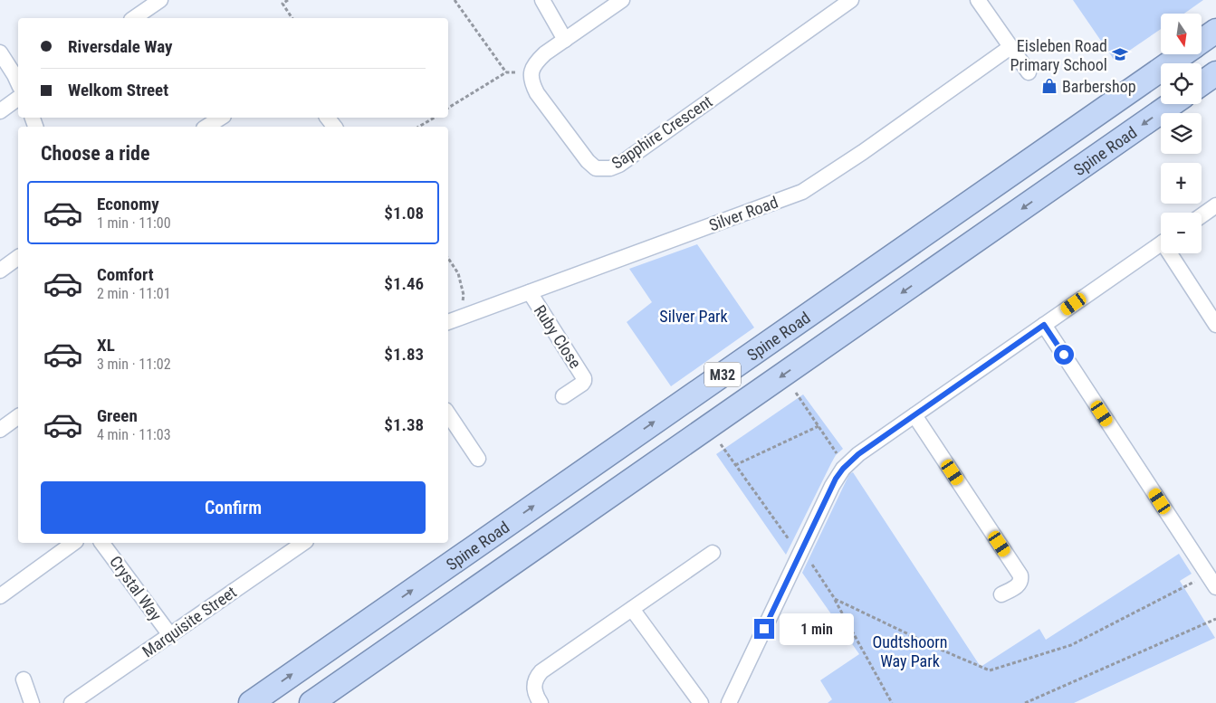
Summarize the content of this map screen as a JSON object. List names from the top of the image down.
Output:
{
  "streets": {
    "main road": ["Spine Road", "M32"],
    "street": [
      "Sapphire Crescent",
      "Silver Road",
      "Ruby Close",
      "Crystal Way",
      "Marquisite Street"
    ]
  },
  "crossings": [
    ["Silver Road", "Ruby Close"],
    ["Crystal Way", "Marquisite Street"]
  ],
  "parks": ["Silver Park", "Oudtshoorn Way Park"],
  "places": {
    "school or university": ["Eisleben Road Primary School"],
    "shop": ["Barbershop"]
  },
  "north": "bottom",
  "page": {
    "map_buttons": ["+", "−"],
    "banner": ["Riversdale Way", "Welkom Street"],
    "heading": "Choose a ride",
    "list": [
      {
        "name": "Economy",
        "note": "1 min · 11:00",
        "value": "$1.08"
      },
      {
        "name": "Comfort",
        "note": "2 min · 11:01",
        "value": "$1.46"
      },
      {
        "name": "XL",
        "note": "3 min · 11:02",
        "value": "$1.83"
      },
      {
        "name": "Green",
        "note": "4 min · 11:03",
        "value": "$1.38"
      }
    ],
    "buttons": "Confirm",
    "bubble": "1 min"
  }
}
